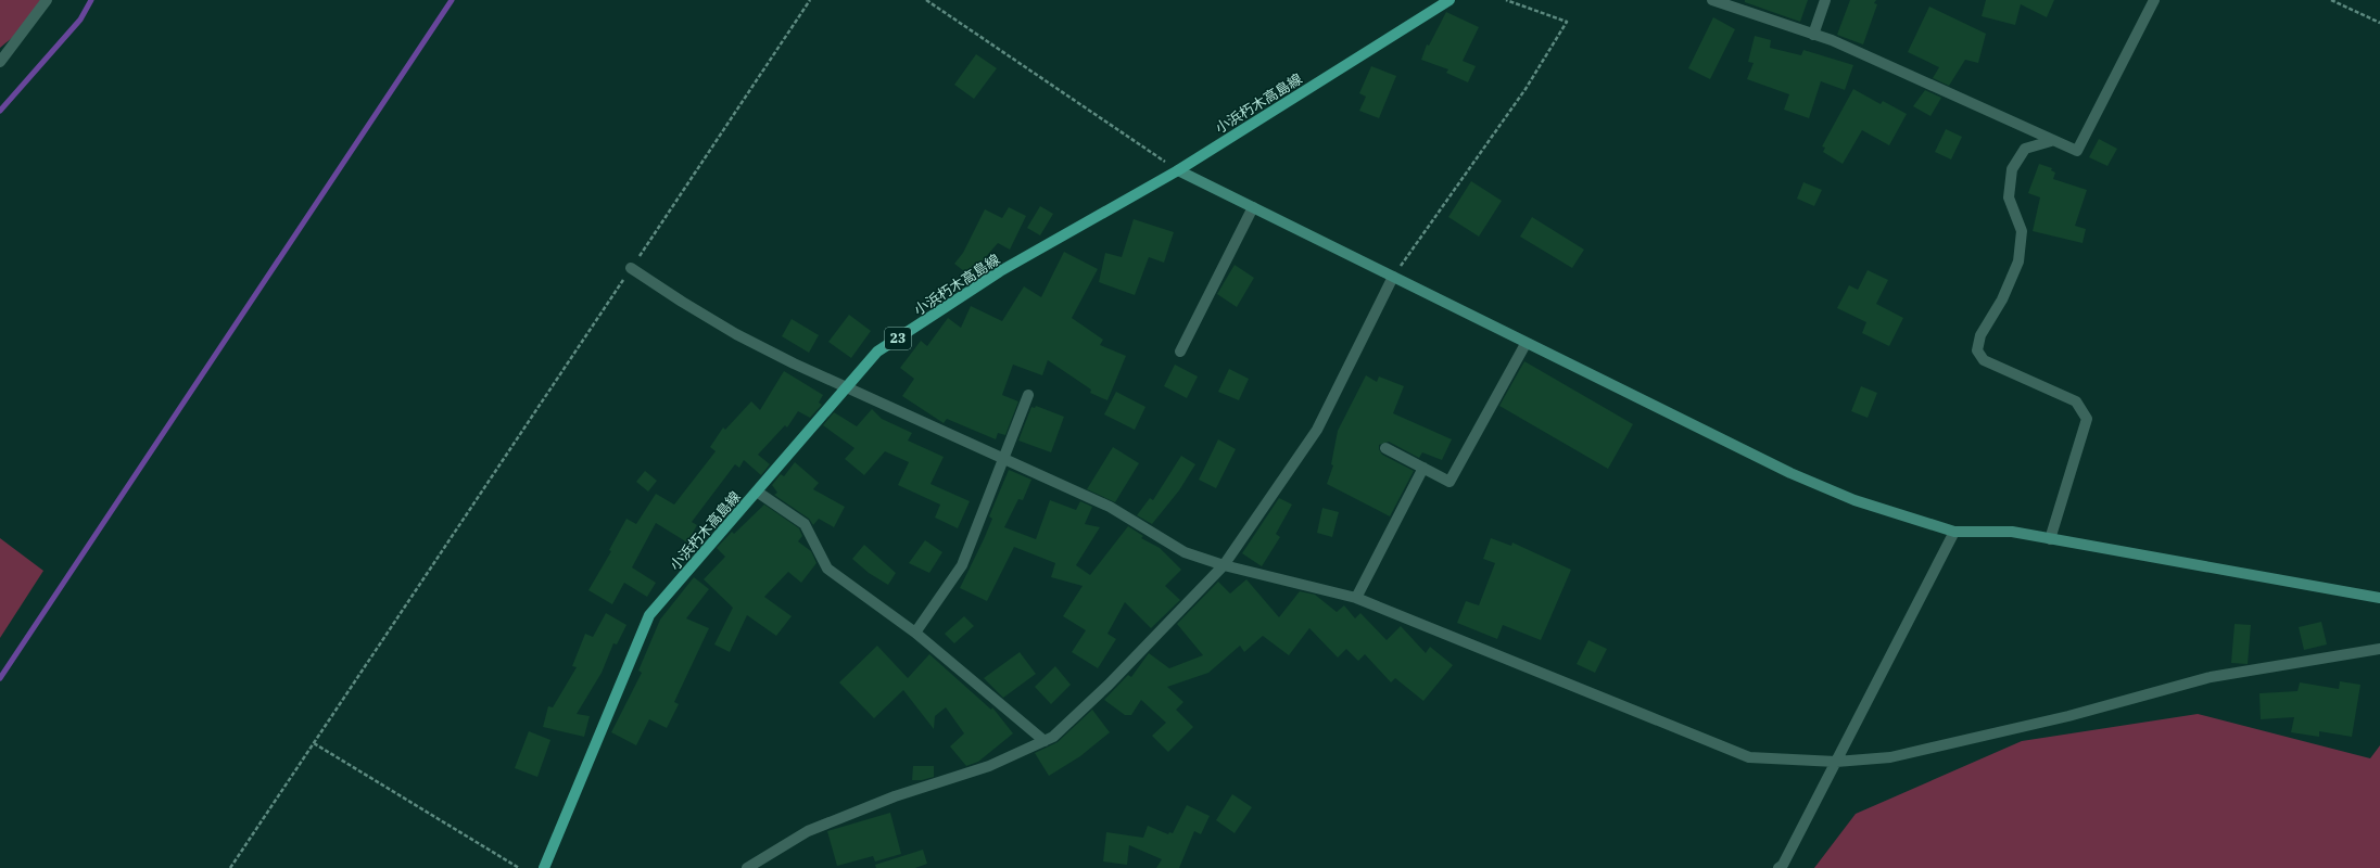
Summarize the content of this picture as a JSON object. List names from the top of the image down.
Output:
{
  "streets": {
    "main road": ["小浜朽木高島線", "23"]
  }
}
